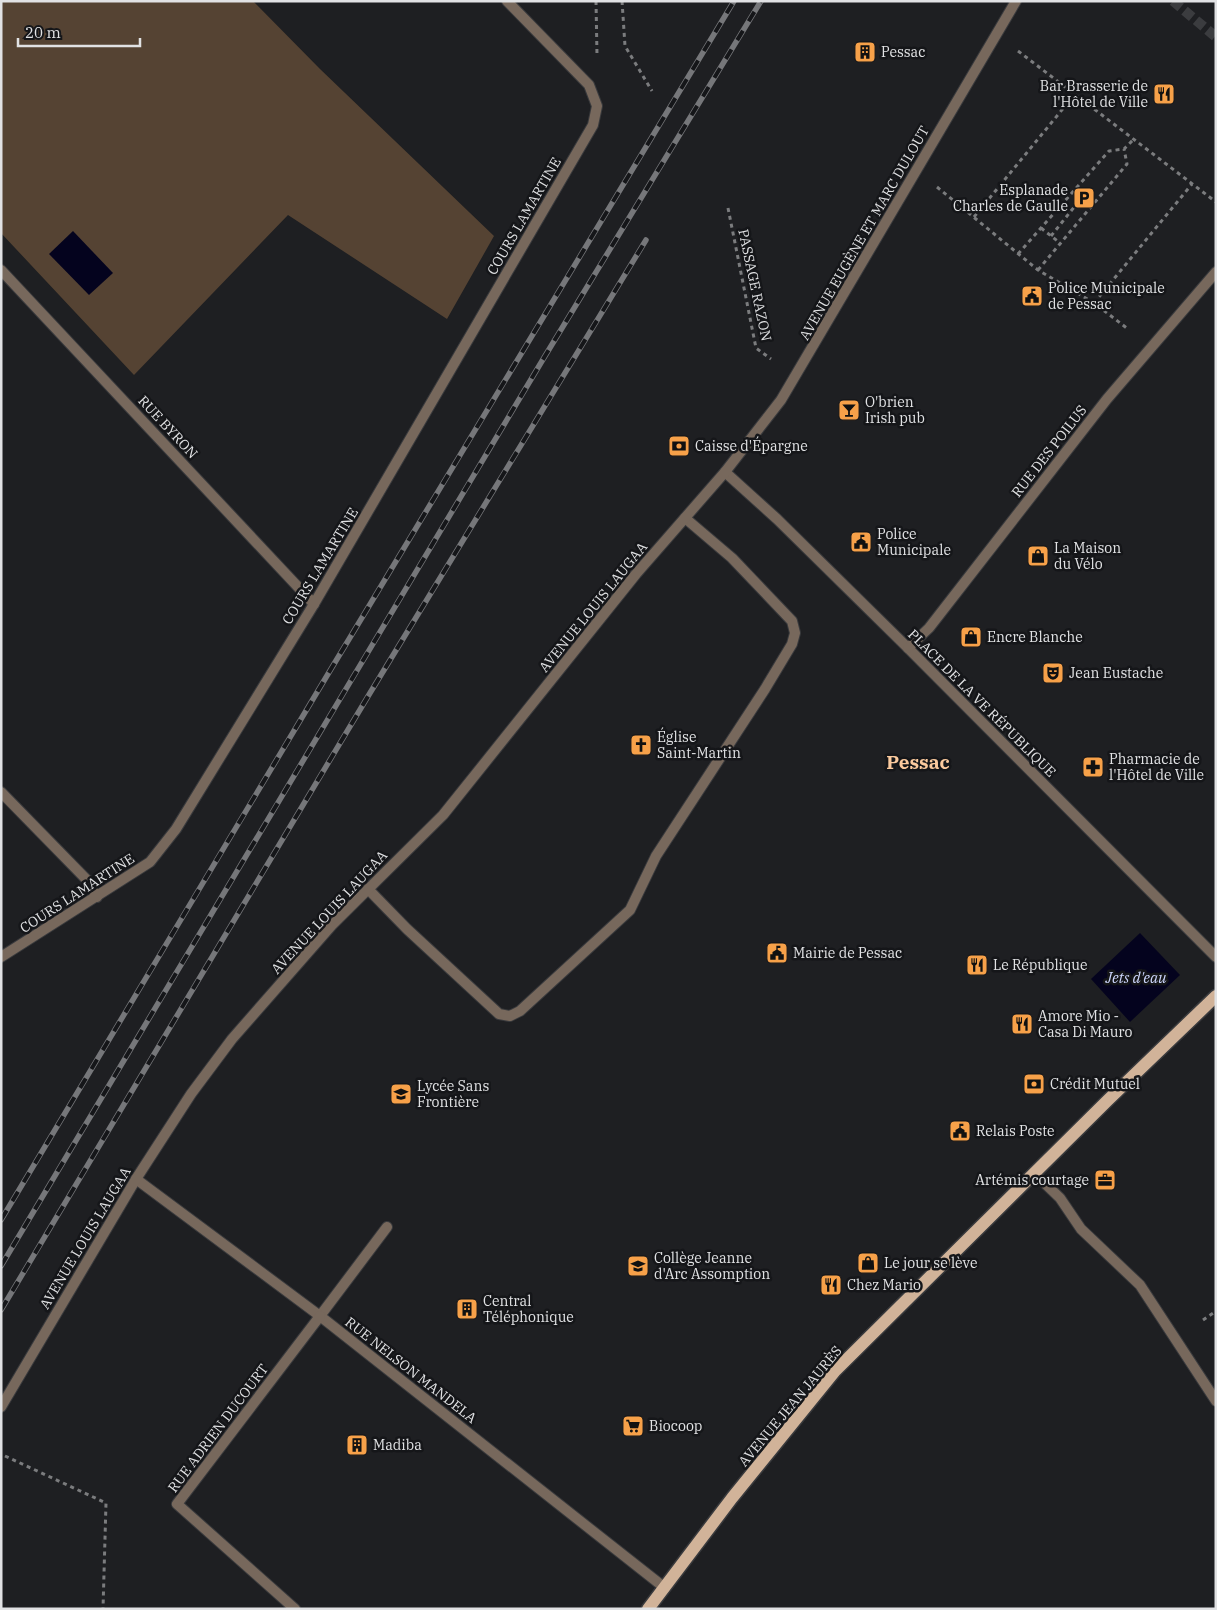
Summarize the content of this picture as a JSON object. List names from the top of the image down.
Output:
{
  "streets": {
    "main road": ["AVENUE JEAN JAURÈS"],
    "street": [
      "COURS LAMARTINE",
      "AVENUE EUGÈNE ET MARC DULOUT",
      "RUE BYRON",
      "RUE DES POILUS",
      "AVENUE LOUIS LAUGAA",
      "PLACE DE LA VE RÉPUBLIQUE",
      "RUE NELSON MANDELA",
      "RUE ADRIEN DUCOURT"
    ],
    "path": ["PASSAGE RAZON"]
  },
  "crossings": [
    ["COURS LAMARTINE", "RUE BYRON"],
    ["AVENUE EUGÈNE ET MARC DULOUT", "AVENUE LOUIS LAUGAA"],
    ["AVENUE EUGÈNE ET MARC DULOUT", "PLACE DE LA VE RÉPUBLIQUE"],
    ["RUE DES POILUS", "PLACE DE LA VE RÉPUBLIQUE"],
    ["AVENUE LOUIS LAUGAA", "PLACE DE LA VE RÉPUBLIQUE"],
    ["AVENUE LOUIS LAUGAA", "RUE NELSON MANDELA"],
    ["RUE NELSON MANDELA", "AVENUE JEAN JAURÈS"],
    ["RUE NELSON MANDELA", "RUE ADRIEN DUCOURT"]
  ],
  "districts": ["Pessac"],
  "water": ["Jets d'eau"],
  "places": {
    "building": ["Pessac", "Central Téléphonique", "Madiba"],
    "restaurant": [
      "Bar Brasserie de l'Hôtel de Ville",
      "Le République",
      "Amore Mio - Casa Di Mauro",
      "Chez Mario"
    ],
    "parking": ["Esplanade Charles de Gaulle"],
    "public building": [
      "Police Municipale de Pessac",
      "Police Municipale",
      "Mairie de Pessac",
      "Relais Poste"
    ],
    "bar": ["O'brien Irish pub"],
    "bank": ["Caisse d'Épargne", "Crédit Mutuel"],
    "shop": ["La Maison du Vélo", "Encre Blanche", "Le jour se lève"],
    "theatre": ["Jean Eustache"],
    "church": ["Église Saint-Martin"],
    "pharmacy": ["Pharmacie de l'Hôtel de Ville"],
    "school or university": ["Lycée Sans Frontière", "Collège Jeanne d'Arc Assomption"],
    "office": ["Artémis courtage"],
    "supermarket": ["Biocoop"]
  },
  "scale_bar": "20 m"
}
